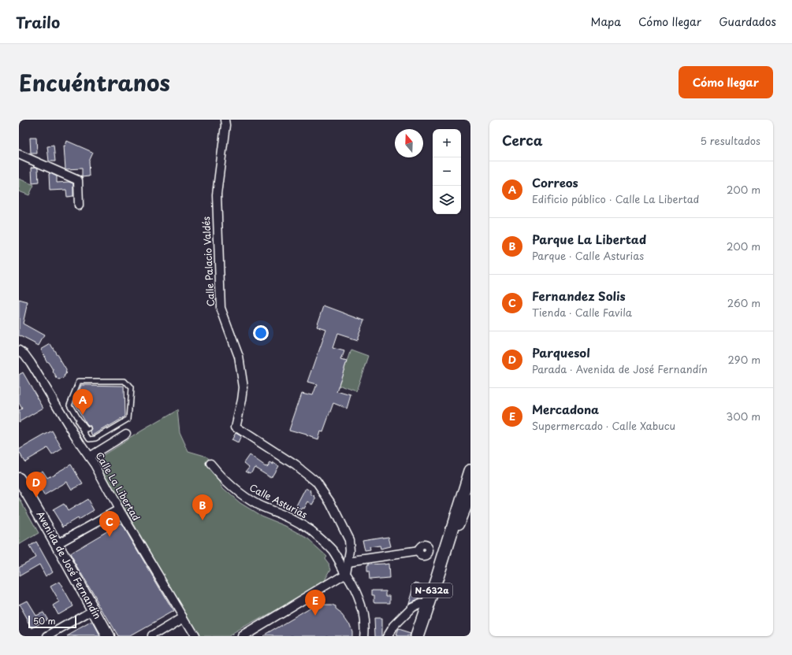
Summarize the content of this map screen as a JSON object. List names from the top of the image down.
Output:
{
  "streets": {
    "main road": ["N-632a"],
    "street": [
      "Calle Palacio Valdés",
      "Calle La Libertad",
      "Calle Asturias",
      "Avenida de José Fernandín"
    ]
  },
  "crossings": [
    ["Calle Palacio Valdés", "Calle Asturias"]
  ],
  "scale_bar": "50 m",
  "north": "top",
  "page": {
    "header": "Trailo",
    "nav": ["Mapa", "Cómo llegar", "Guardados"],
    "title": "Encuéntranos",
    "buttons": "Cómo llegar",
    "heading": ["Cerca", "5 resultados"],
    "map_buttons": ["+", "−"],
    "list": [
      {
        "mark": "A",
        "name": "Correos",
        "note": "Edificio público · Calle La Libertad",
        "value": "200 m"
      },
      {
        "mark": "B",
        "name": "Parque La Libertad",
        "note": "Parque · Calle Asturias",
        "value": "200 m"
      },
      {
        "mark": "C",
        "name": "Fernandez Solis",
        "note": "Tienda · Calle Favila",
        "value": "260 m"
      },
      {
        "mark": "D",
        "name": "Parquesol",
        "note": "Parada · Avenida de José Fernandín",
        "value": "290 m"
      },
      {
        "mark": "E",
        "name": "Mercadona",
        "note": "Supermercado · Calle Xabucu",
        "value": "300 m"
      }
    ],
    "pins": [
      "A",
      "D",
      "B",
      "C",
      "E"
    ],
    "scale": "50 m"
  }
}
